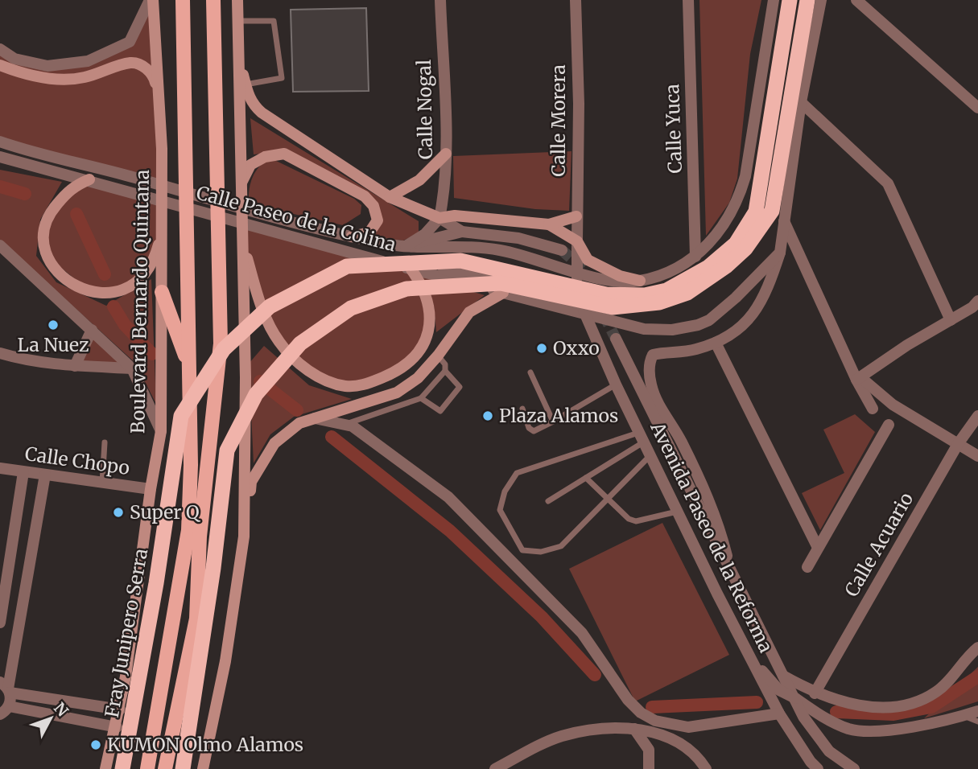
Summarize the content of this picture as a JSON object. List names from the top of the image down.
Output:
{
  "streets": {
    "highway": ["Fray Junipero Serra"],
    "main road": ["Boulevard Bernardo Quintana"],
    "street": [
      "Calle Nogal",
      "Calle Morera",
      "Calle Yuca",
      "Calle Paseo de la Colina",
      "Calle Chopo",
      "Avenida Paseo de la Reforma",
      "Calle Acuario"
    ]
  },
  "crossings": [
    ["Calle Morera", "Calle Paseo de la Colina"],
    ["Calle Paseo de la Colina", "Avenida Paseo de la Reforma"],
    ["Boulevard Bernardo Quintana", "Calle Chopo"]
  ],
  "places": [
    "La Nuez",
    "Oxxo",
    "Plaza Alamos",
    "Super Q",
    "KUMON Olmo Alamos"
  ],
  "north": "top right"
}
